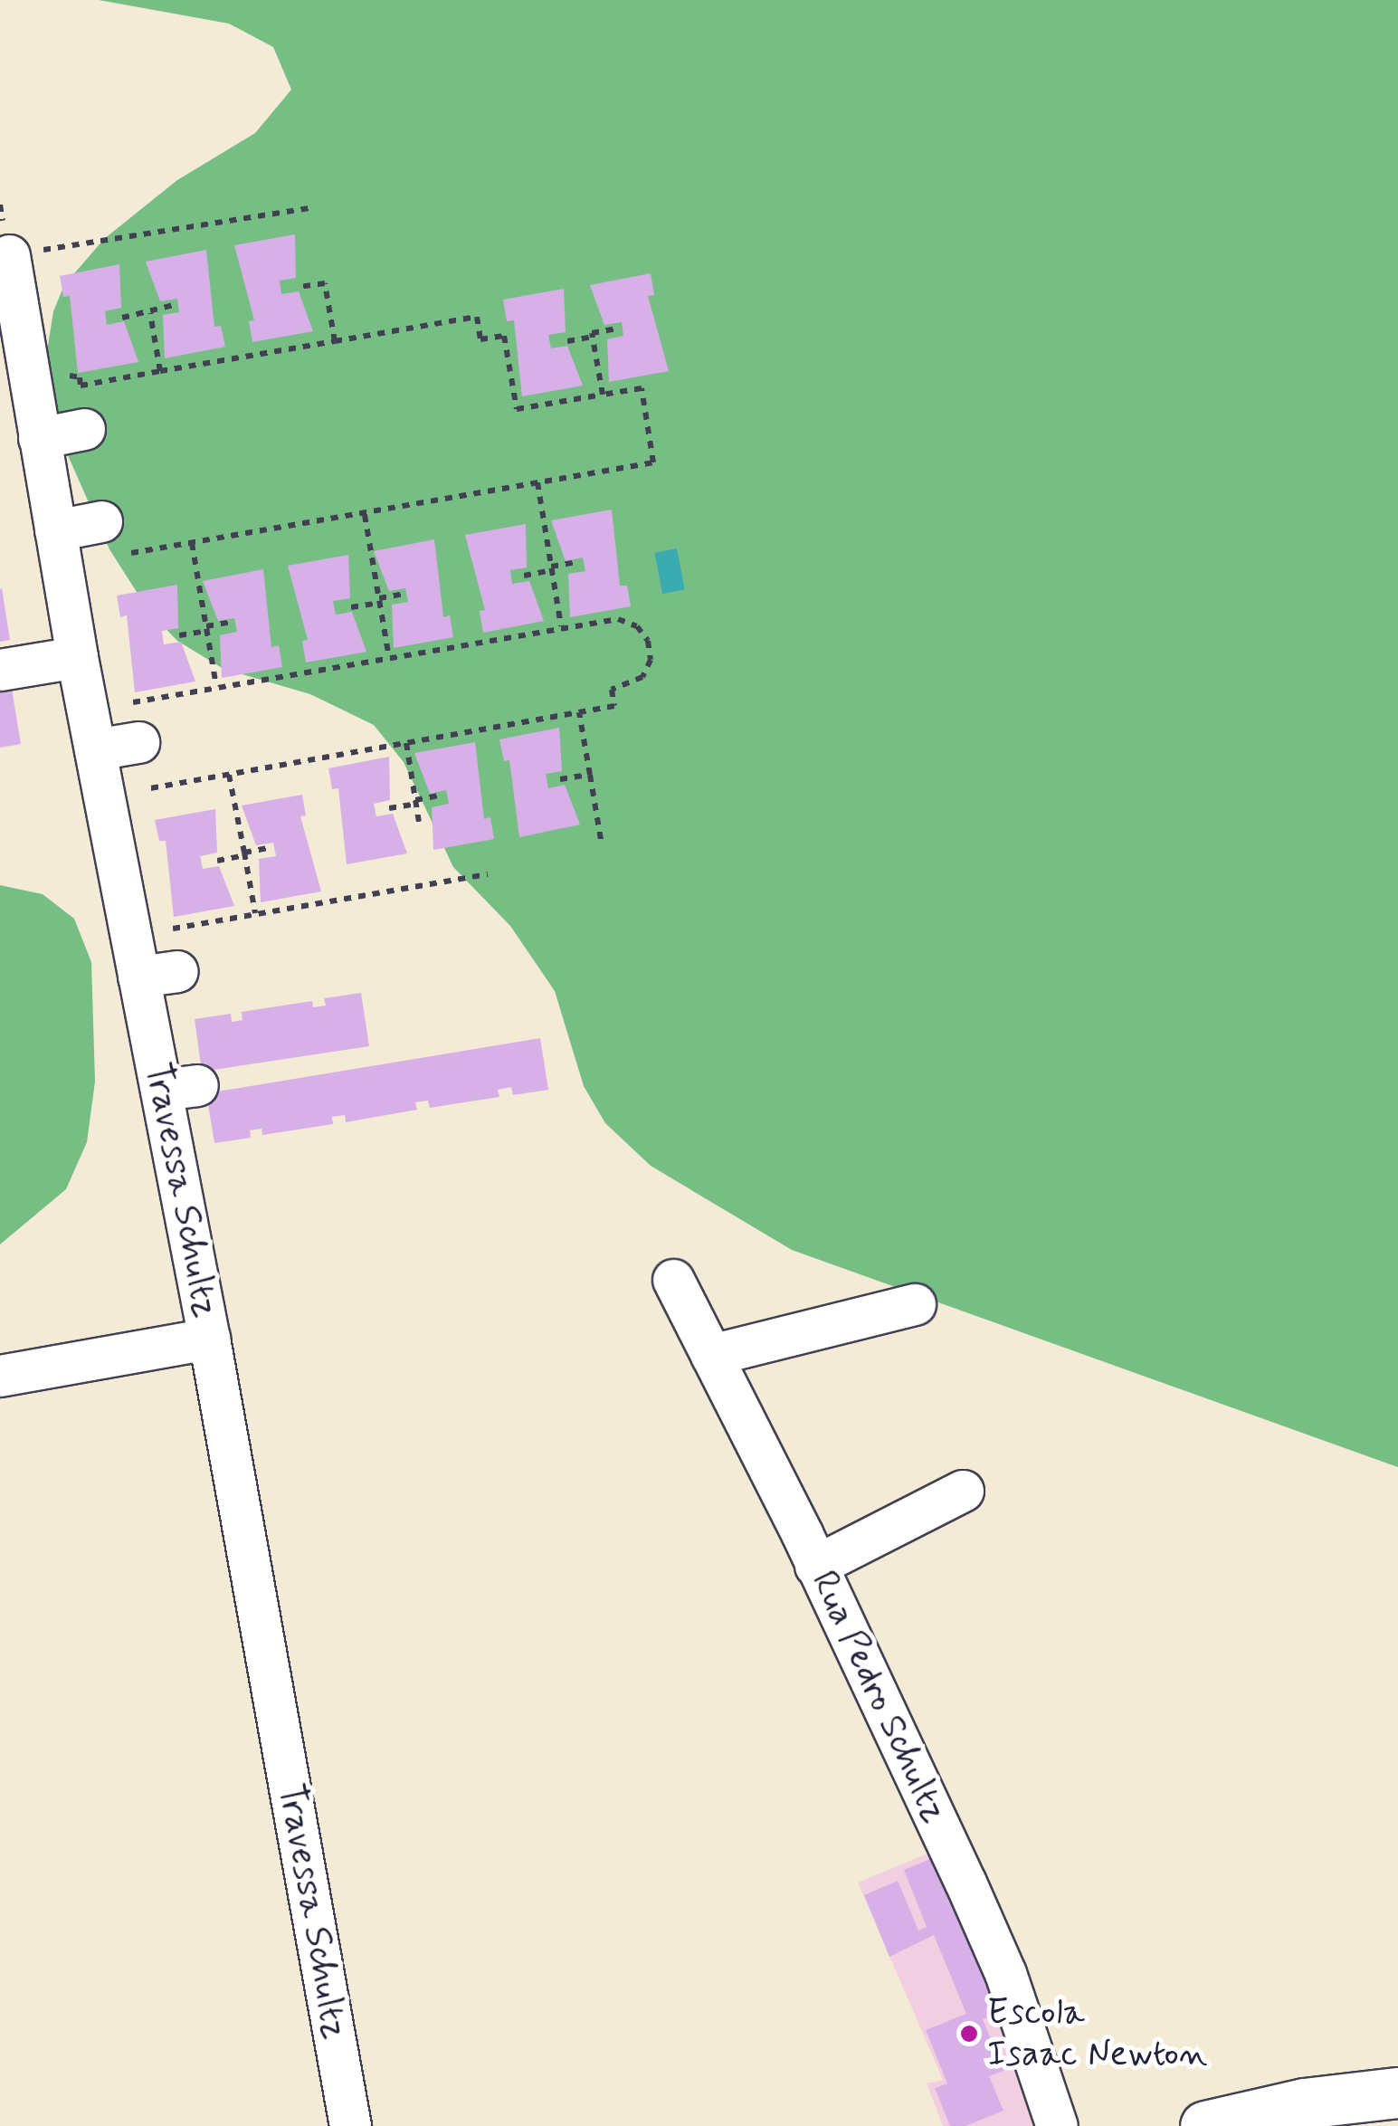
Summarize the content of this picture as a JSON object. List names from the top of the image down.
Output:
{
  "streets": {
    "street": ["Travessa Schultz", "Rua Pedro Schultz"]
  },
  "places": ["Escola Isaac Newton"]
}
